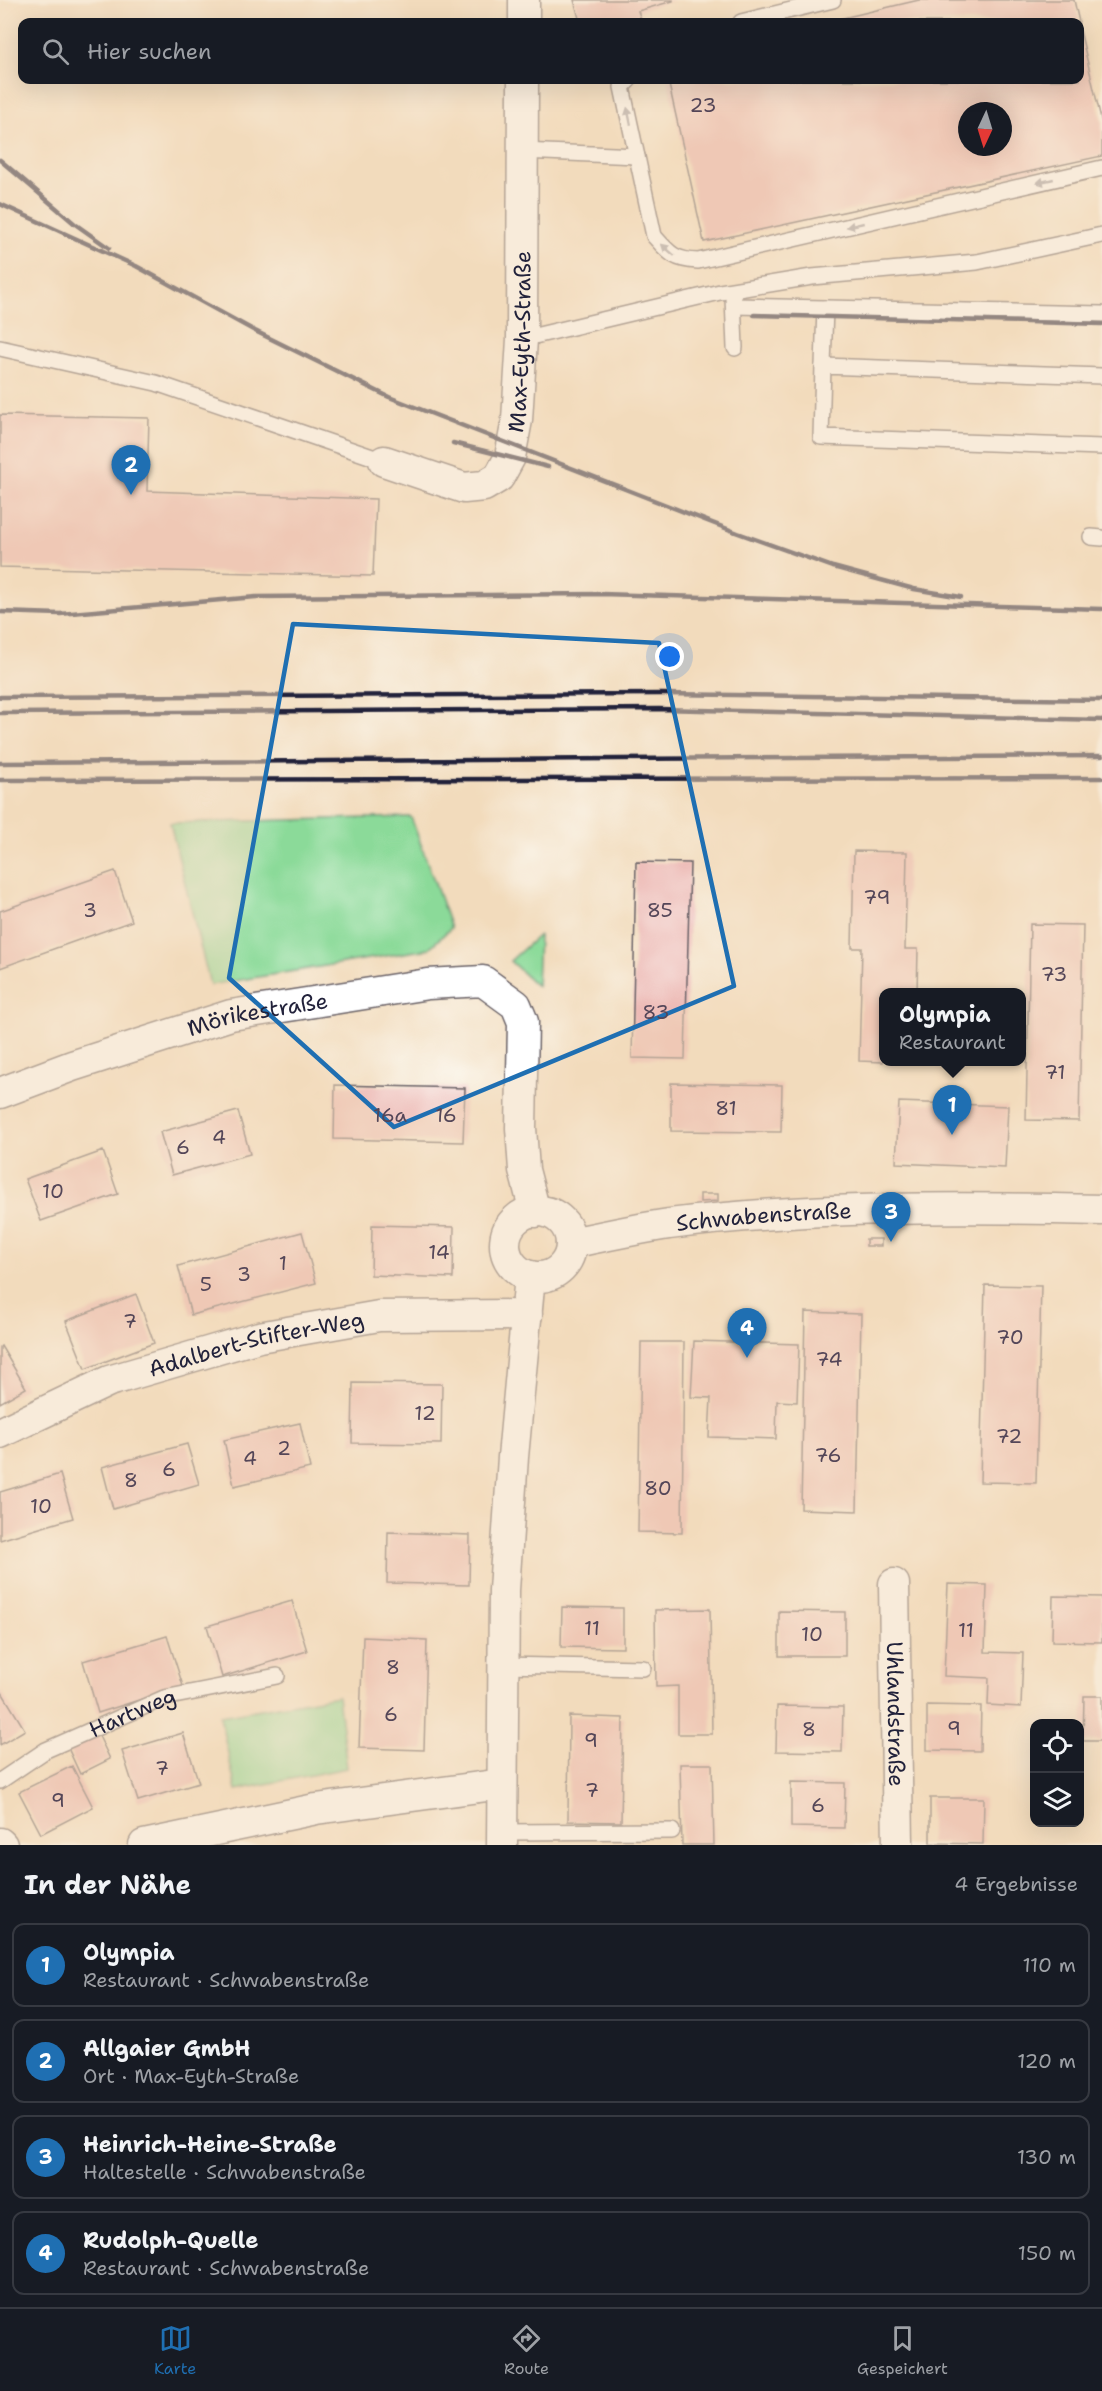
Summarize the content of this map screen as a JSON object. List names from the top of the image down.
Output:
{
  "streets": {
    "street": [
      "Max-Eyth-Straße",
      "Mörikestraße",
      "Schwabenstraße",
      "Adalbert-Stifter-Weg",
      "Uhlandstraße"
    ],
    "lane": ["Hartweg"]
  },
  "crossings": [
    ["Mörikestraße", "Schwabenstraße"]
  ],
  "house_numbers": [
    "23",
    "79",
    "3",
    "85",
    "73",
    "83",
    "71",
    "81",
    "16a",
    "16",
    "4",
    "6",
    "10",
    "14",
    "1",
    "3",
    "5",
    "7",
    "70",
    "74",
    "12",
    "72",
    "2",
    "76",
    "4",
    "6",
    "8",
    "80",
    "10",
    "11",
    "11",
    "10",
    "8",
    "6",
    "9",
    "8",
    "9",
    "7",
    "7",
    "9",
    "6"
  ],
  "north": "bottom",
  "page": {
    "search": "Hier suchen",
    "pins": [
      "2",
      "1",
      "3",
      "4"
    ],
    "popup": ["Olympia", "Restaurant"],
    "heading": ["In der Nähe", "4 Ergebnisse"],
    "list": [
      {
        "mark": "1",
        "name": "Olympia",
        "note": "Restaurant · Schwabenstraße",
        "value": "110 m"
      },
      {
        "mark": "2",
        "name": "Allgaier GmbH",
        "note": "Ort · Max-Eyth-Straße",
        "value": "120 m"
      },
      {
        "mark": "3",
        "name": "Heinrich-Heine-Straße",
        "note": "Haltestelle · Schwabenstraße",
        "value": "130 m"
      },
      {
        "mark": "4",
        "name": "Rudolph-Quelle",
        "note": "Restaurant · Schwabenstraße",
        "value": "150 m"
      }
    ],
    "nav": ["Karte", "Route", "Gespeichert"]
  }
}
